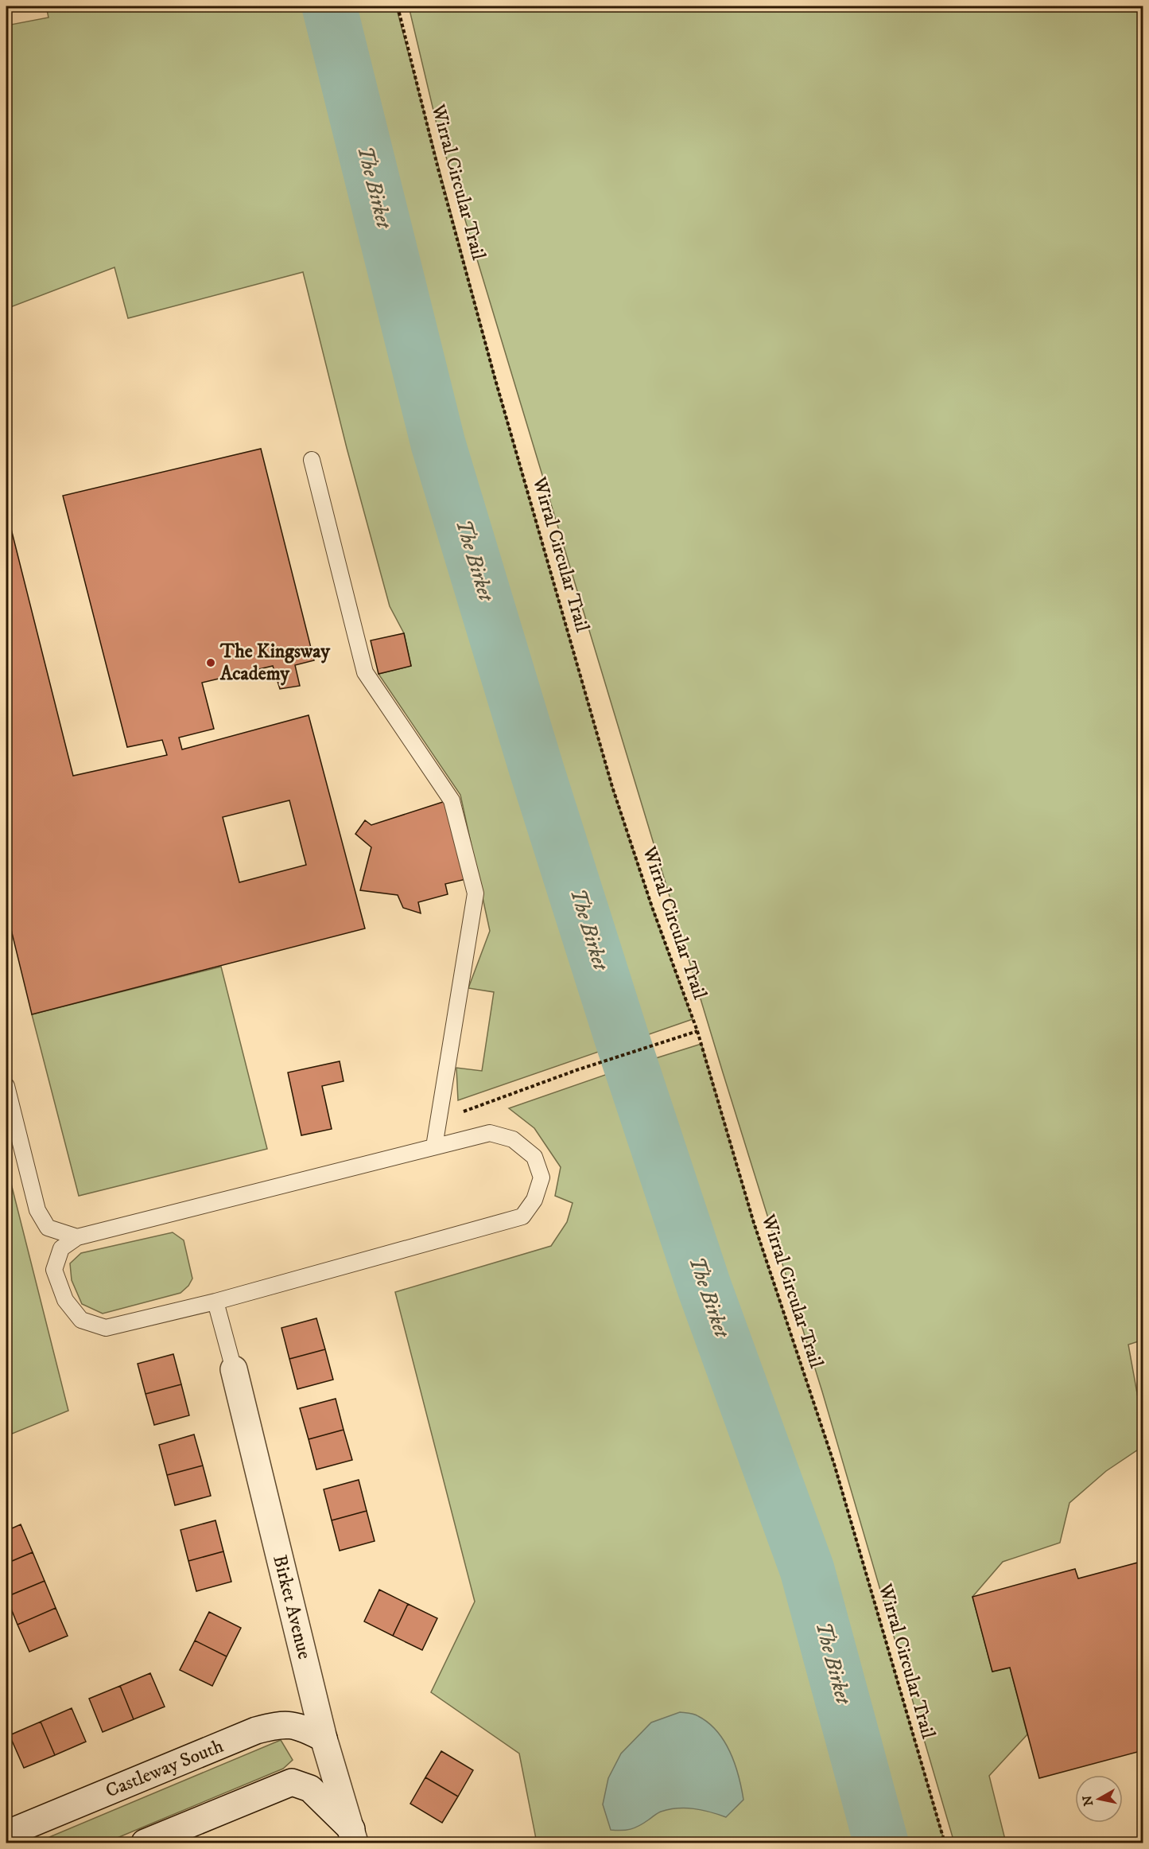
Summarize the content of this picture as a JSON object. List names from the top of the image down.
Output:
{
  "streets": {
    "street": ["Birket Avenue", "Castleway South"],
    "path": ["Wirral Circular Trail"]
  },
  "crossings": [
    ["Birket Avenue", "Castleway South"]
  ],
  "water": ["The Birket"],
  "places": ["The Kingsway Academy"],
  "north": "left"
}
